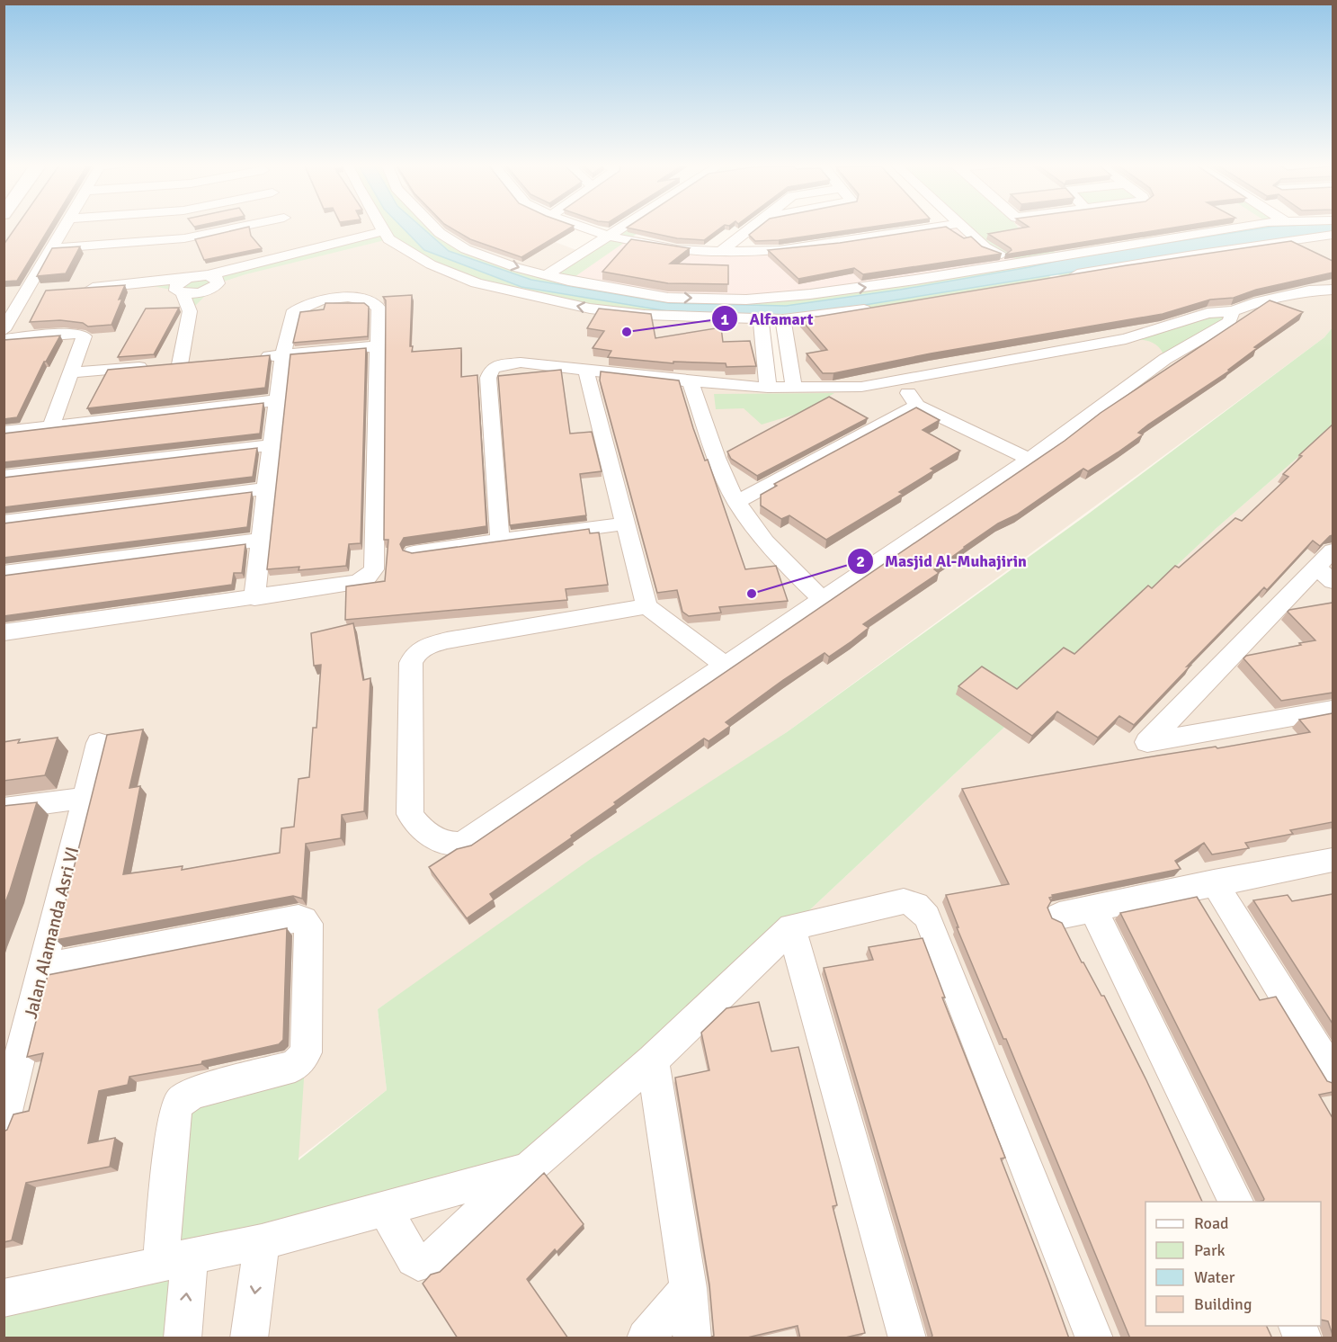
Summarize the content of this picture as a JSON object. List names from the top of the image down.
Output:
{
  "streets": {
    "street": ["Jalan Alamanda Asri VI"]
  },
  "places": ["Alfamart", "Masjid Al-Muhajirin"],
  "legend": [
    "Road",
    "Park",
    "Water",
    "Building"
  ]
}
